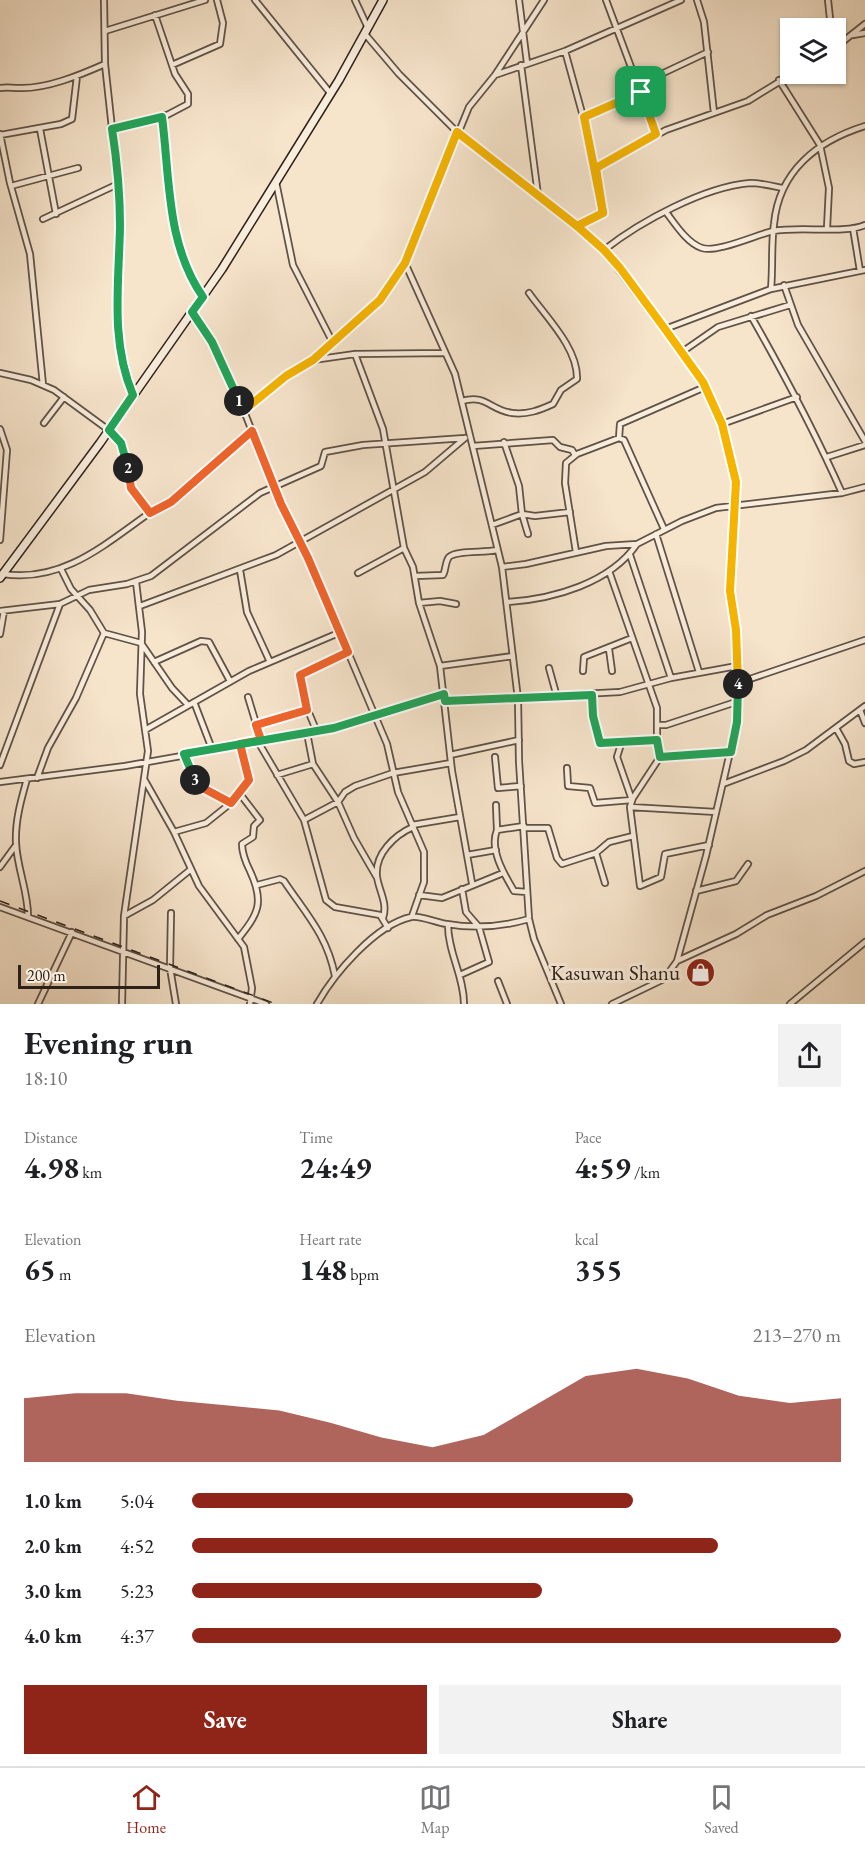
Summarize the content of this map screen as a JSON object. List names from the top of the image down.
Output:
{
  "places": {
    "shop": ["Kasuwan Shanu"]
  },
  "scale_bar": "200 m",
  "page": {
    "pins": [
      "1",
      "2",
      "4",
      "3"
    ],
    "scale": "200 m",
    "heading": ["Evening run", "18:10"],
    "stats": [
      ["Distance", "4.98 km"],
      ["Time", "24:49"],
      ["Pace", "4:59 /km"],
      ["Elevation", "65 m"],
      ["Heart rate", "148 bpm"],
      ["kcal", "355"]
    ],
    "chart": ["Elevation", "213–270 m"],
    "list": [
      {
        "name": "1.0 km",
        "note": "5:04"
      },
      {
        "name": "2.0 km",
        "note": "4:52"
      },
      {
        "name": "3.0 km",
        "note": "5:23"
      },
      {
        "name": "4.0 km",
        "note": "4:37"
      }
    ],
    "buttons": ["Save", "Share"],
    "tabs": ["Home", "Map", "Saved"]
  }
}
